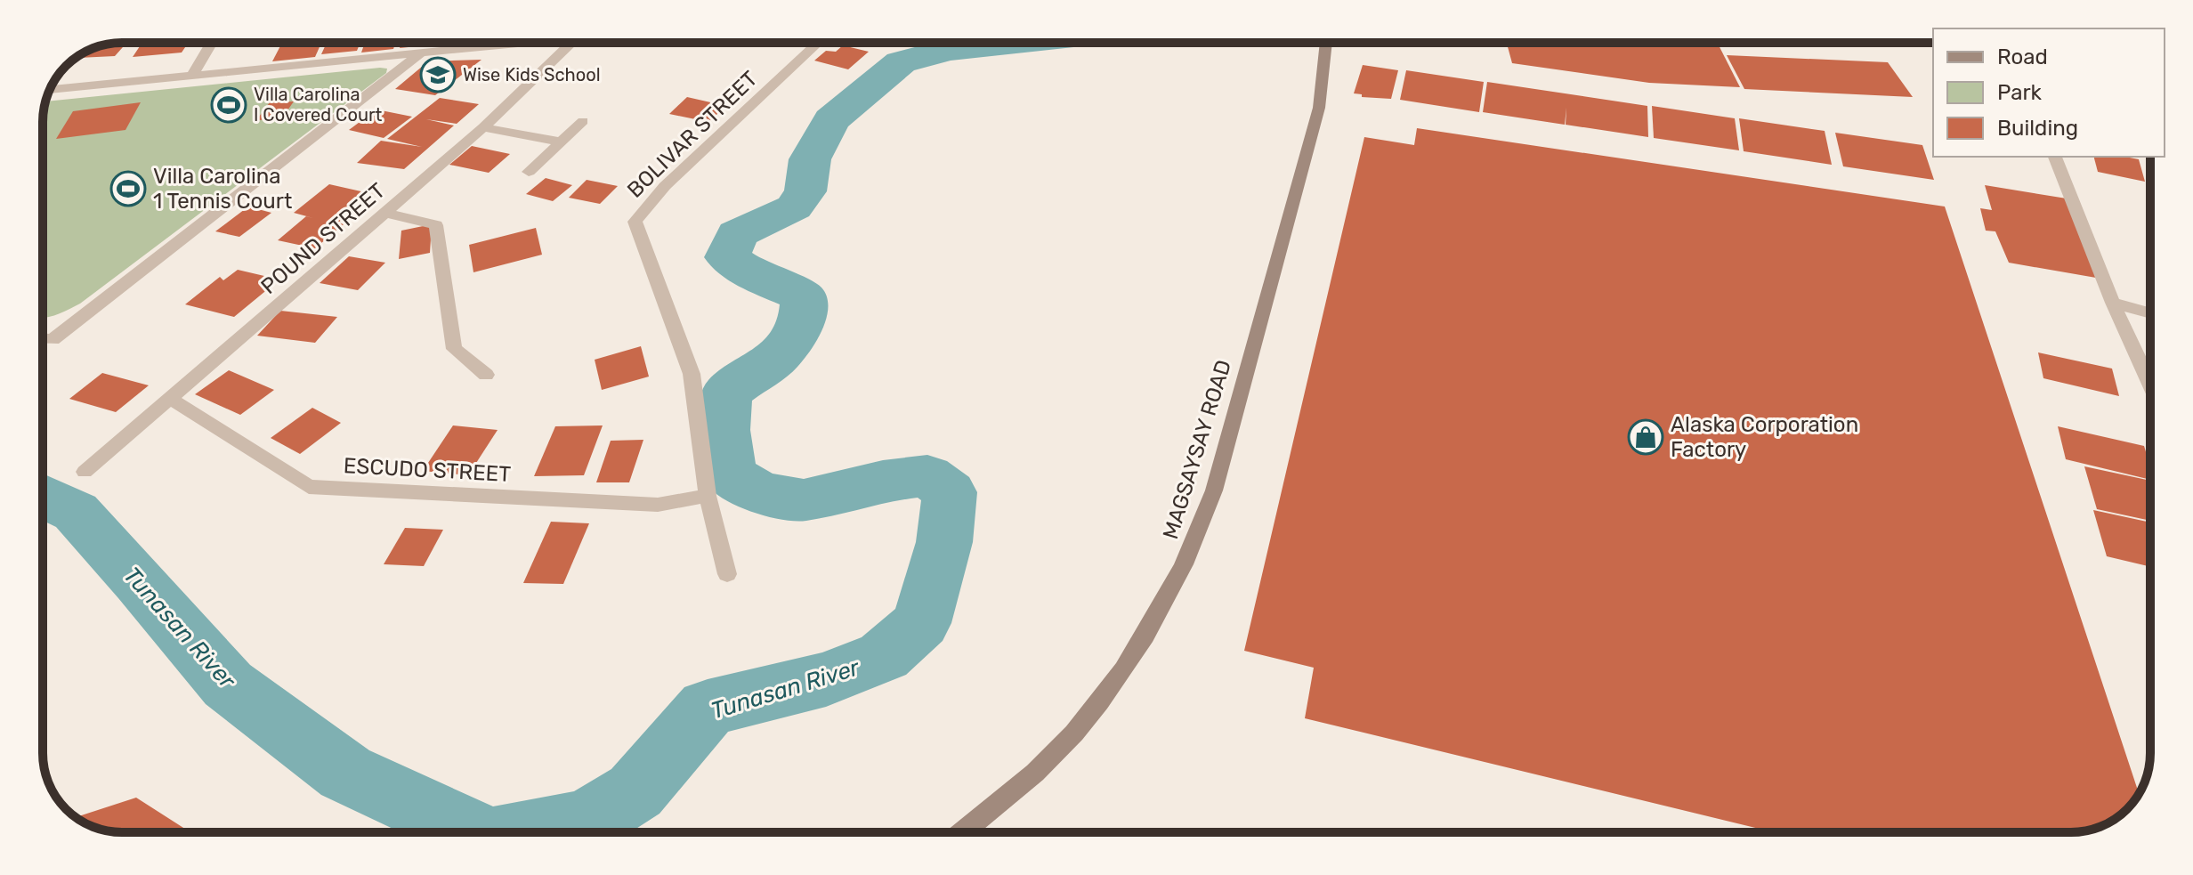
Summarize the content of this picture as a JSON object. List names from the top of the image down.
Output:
{
  "streets": {
    "main road": ["MAGSAYSAY ROAD"],
    "street": ["BOLIVAR STREET", "POUND STREET", "ESCUDO STREET"]
  },
  "crossings": [
    ["BOLIVAR STREET", "ESCUDO STREET"],
    ["POUND STREET", "ESCUDO STREET"]
  ],
  "water": ["Tunasan River"],
  "places": {
    "school or university": ["Wise Kids School"],
    "sports": ["Villa Carolina I Covered Court", "Villa Carolina 1 Tennis Court"],
    "shop": ["Alaska Corporation Factory"]
  },
  "legend": ["Road", "Park", "Building"]
}
